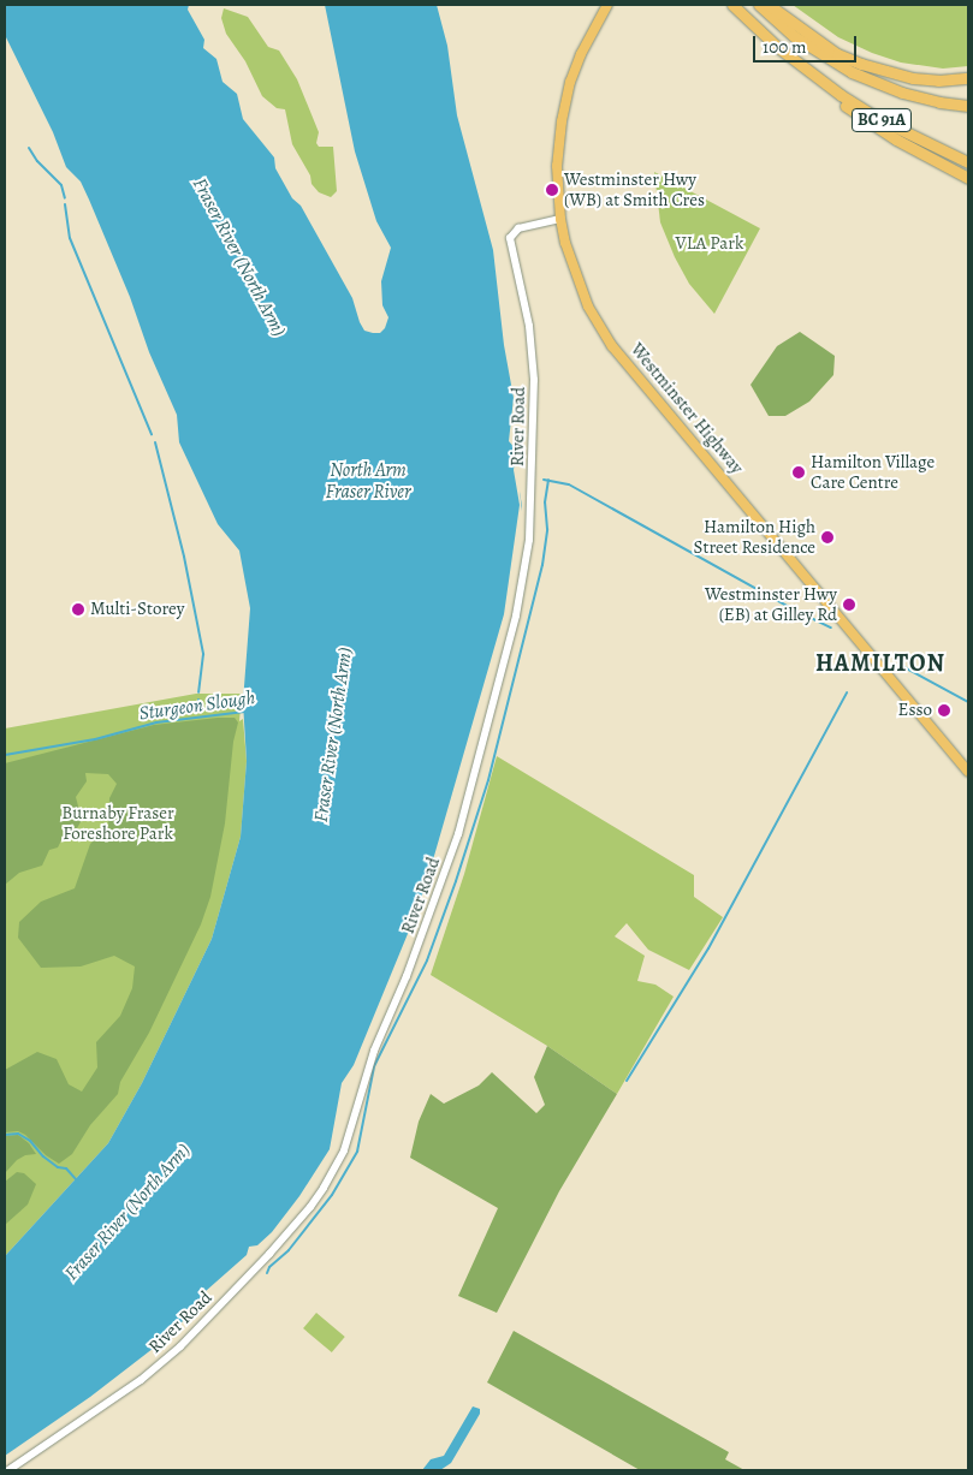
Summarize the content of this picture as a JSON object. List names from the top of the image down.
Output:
{
  "streets": {
    "highway": ["BC 91A"],
    "main road": ["Westminster Highway"],
    "street": ["River Road"]
  },
  "crossings": [
    ["Westminster Highway", "River Road"]
  ],
  "districts": ["HAMILTON"],
  "water": ["Fraser River (North Arm)", "North Arm Fraser River", "Sturgeon Slough"],
  "parks": ["VLA Park", "Burnaby Fraser Foreshore Park"],
  "places": [
    "Westminster Hwy (WB) at Smith Cres",
    "Hamilton Village Care Centre",
    "Hamilton High Street Residence",
    "Westminster Hwy (EB) at Gilley Rd",
    "Multi-Storey",
    "Esso"
  ],
  "scale_bar": "100 m"
}
